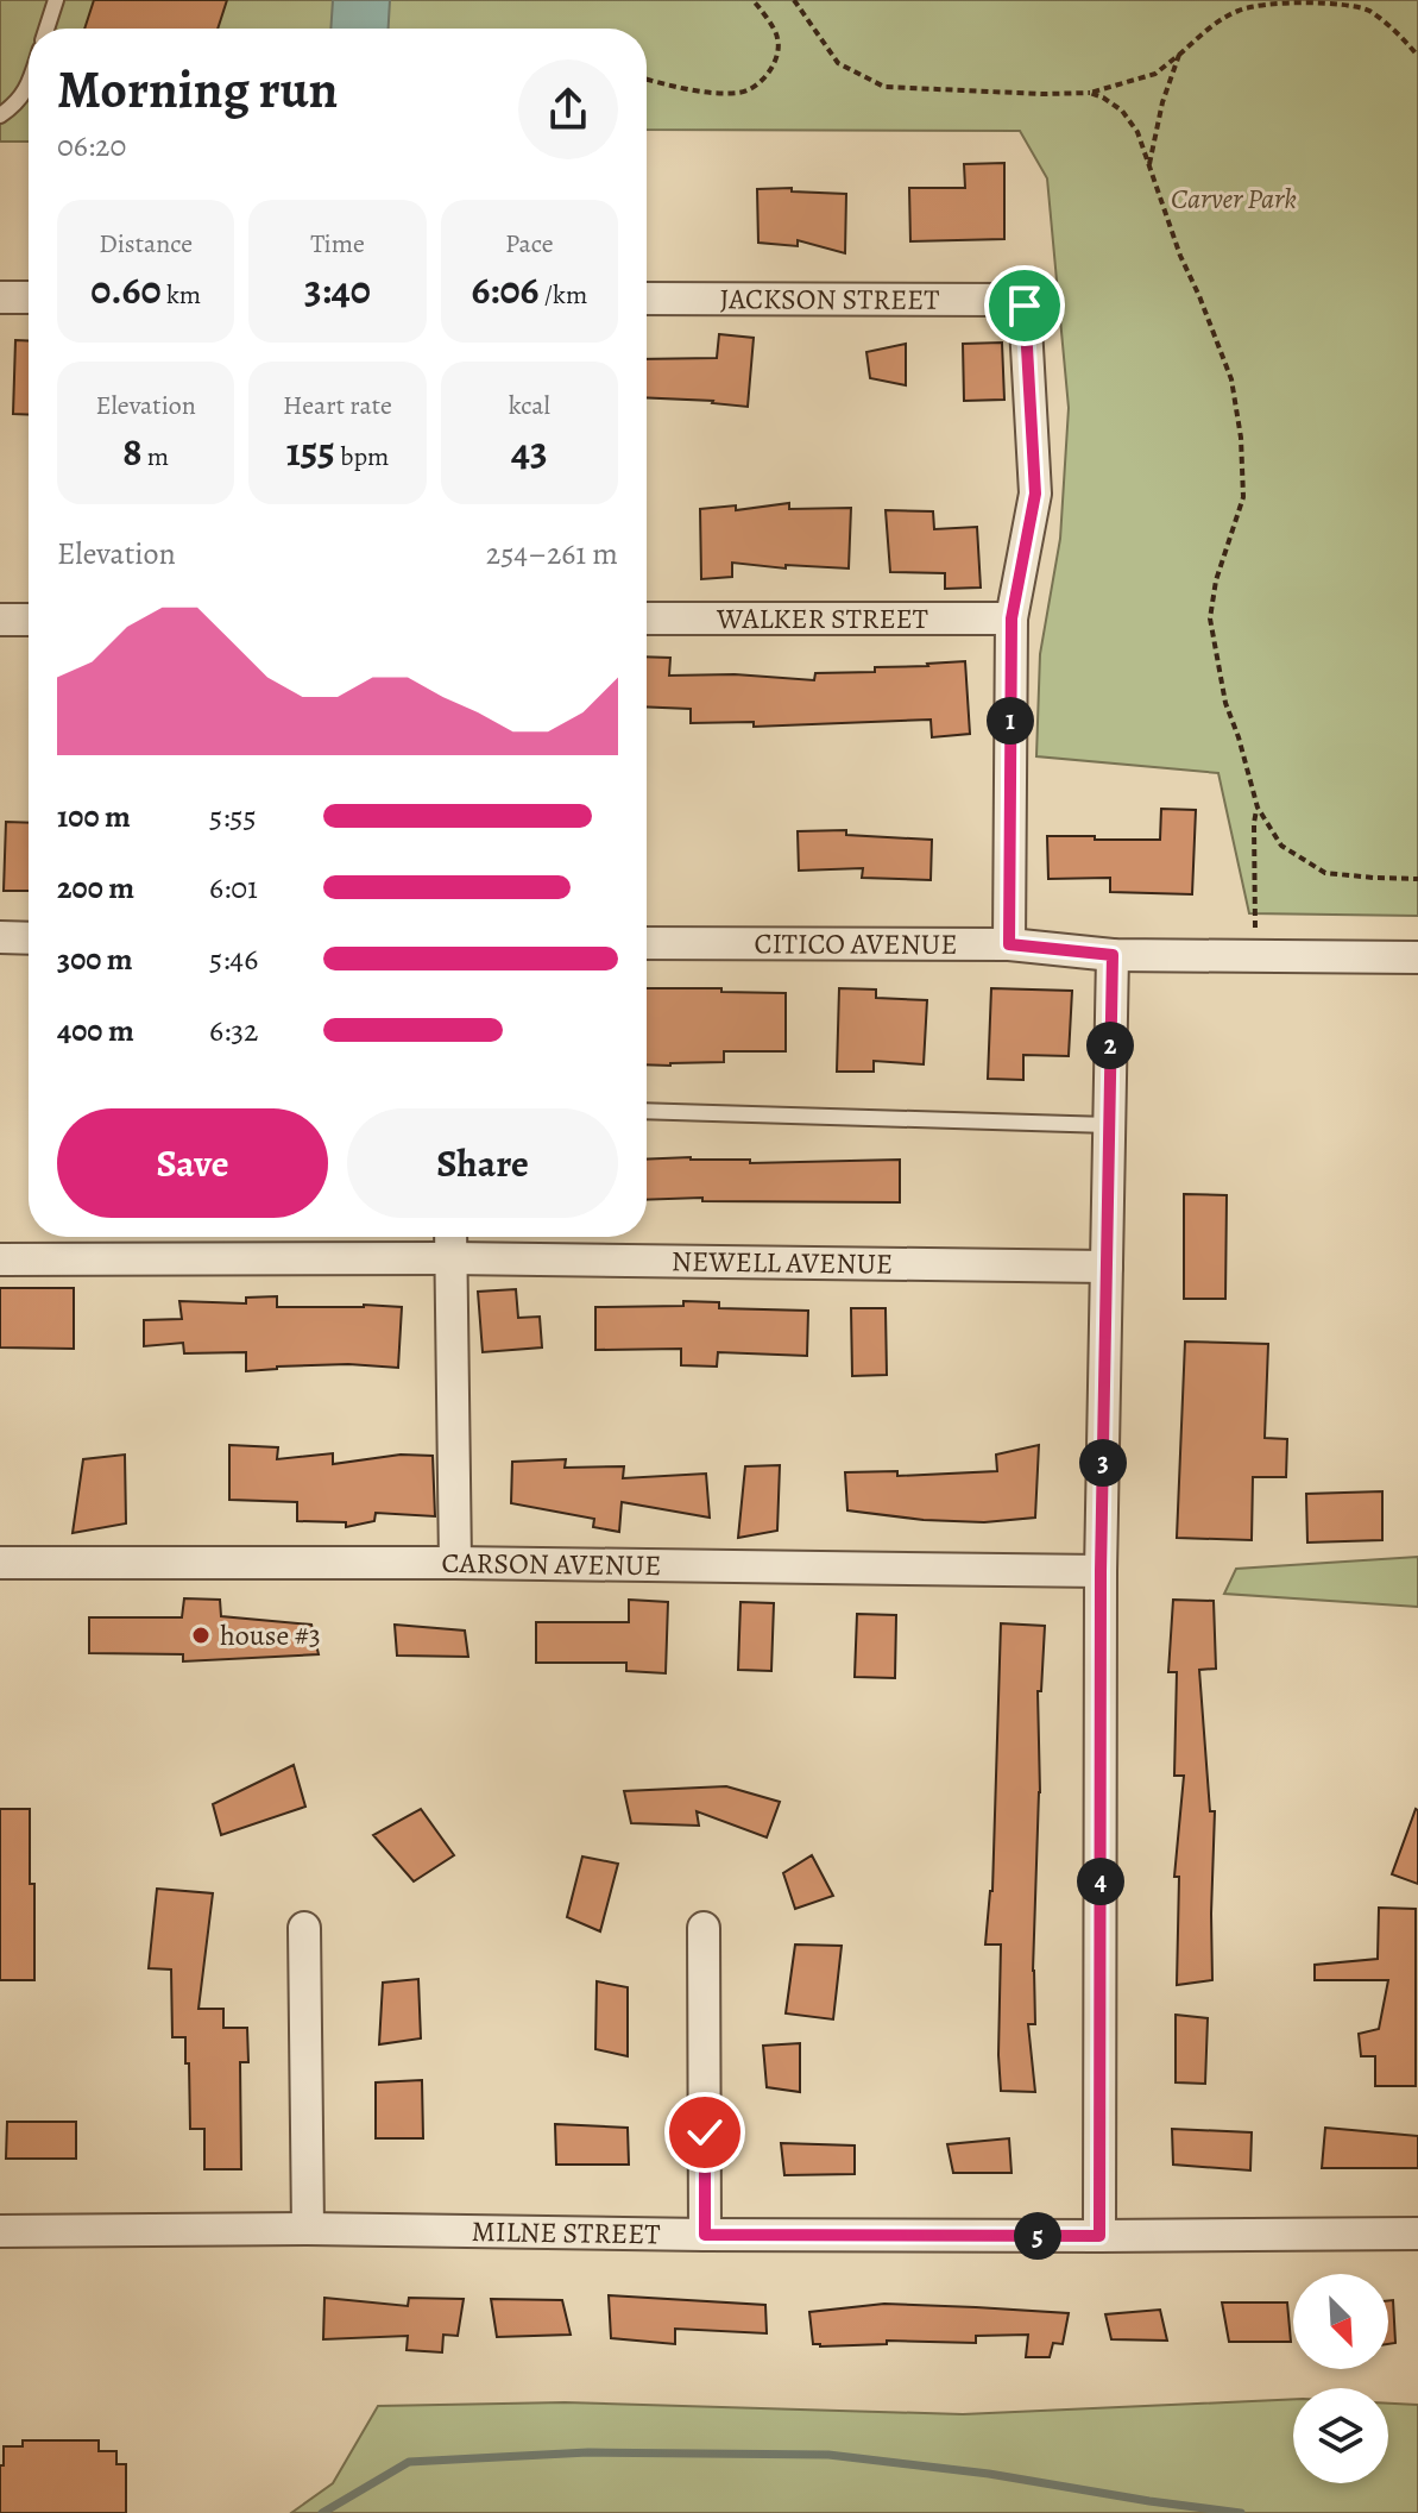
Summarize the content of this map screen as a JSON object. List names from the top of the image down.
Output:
{
  "streets": {
    "street": [
      "JACKSON STREET",
      "WALKER STREET",
      "CITICO AVENUE",
      "NEWELL AVENUE",
      "CARSON AVENUE",
      "MILNE STREET"
    ]
  },
  "crossings": [
    ["JACKSON STREET", "WALKER STREET"]
  ],
  "parks": ["Carver Park"],
  "places": ["house #3"],
  "north": "bottom right",
  "page": {
    "heading": ["Morning run", "06:20"],
    "stats": [
      ["Distance", "0.60 km"],
      ["Time", "3:40"],
      ["Pace", "6:06 /km"],
      ["Elevation", "8 m"],
      ["Heart rate", "155 bpm"],
      ["kcal", "43"]
    ],
    "chart": ["Elevation", "254–261 m"],
    "pins": [
      "1",
      "2",
      "3",
      "4",
      "5"
    ],
    "list": [
      {
        "name": "100 m",
        "note": "5:55"
      },
      {
        "name": "200 m",
        "note": "6:01"
      },
      {
        "name": "300 m",
        "note": "5:46"
      },
      {
        "name": "400 m",
        "note": "6:32"
      }
    ],
    "buttons": ["Save", "Share"]
  }
}
